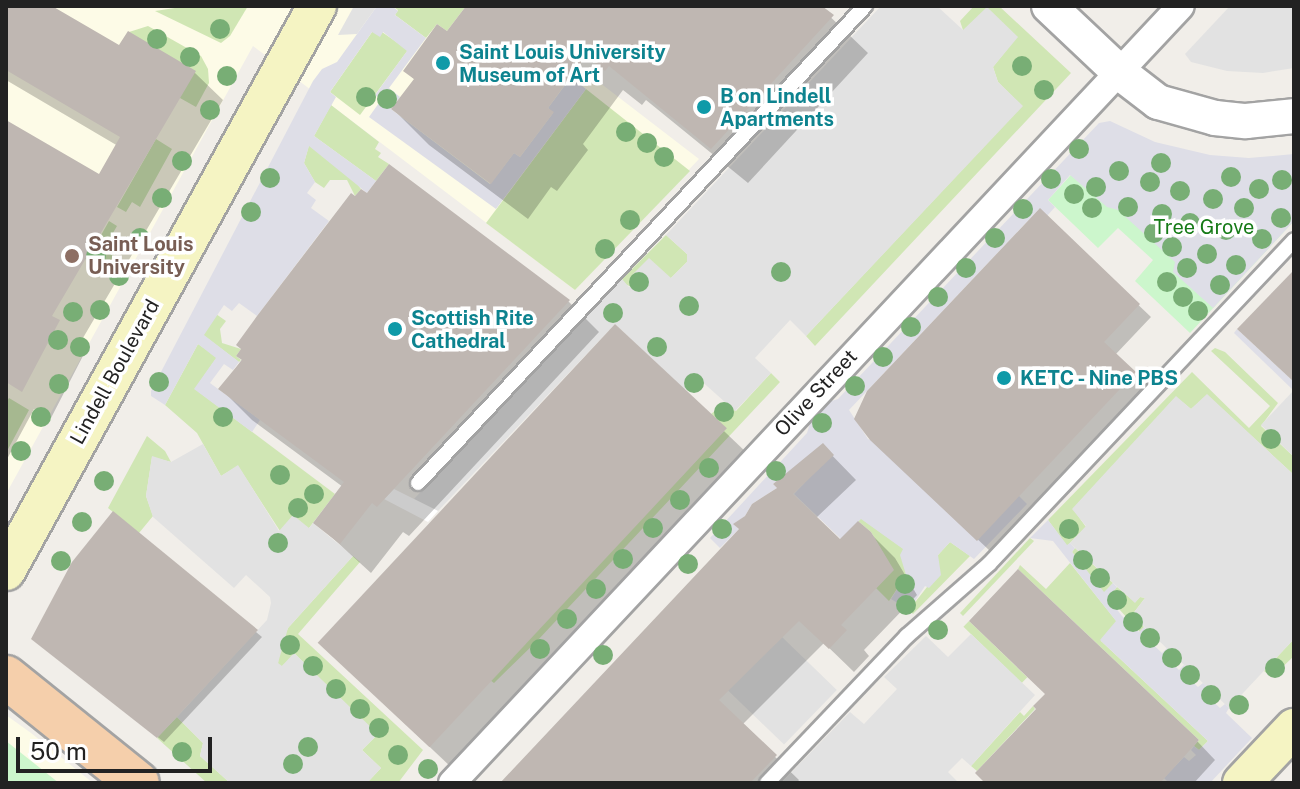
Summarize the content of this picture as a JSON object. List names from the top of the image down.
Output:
{
  "streets": {
    "main road": ["Lindell Boulevard"],
    "street": ["Olive Street"]
  },
  "parks": ["Tree Grove"],
  "places": [
    "Saint Louis University Museum of Art",
    "B on Lindell Apartments",
    "Saint Louis University",
    "Scottish Rite Cathedral",
    "KETC - Nine PBS"
  ],
  "scale_bar": "50 m"
}
